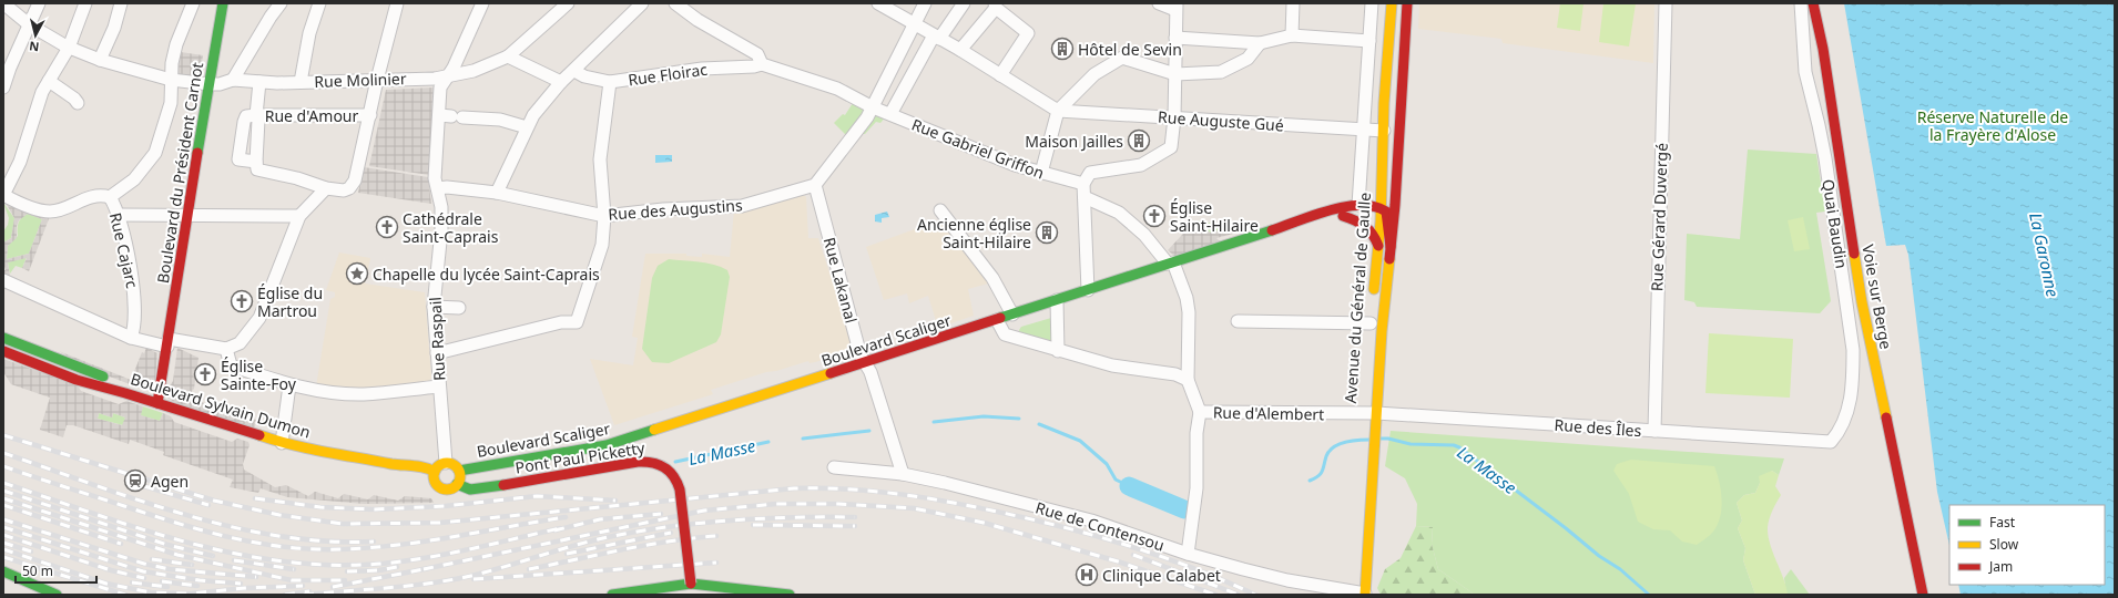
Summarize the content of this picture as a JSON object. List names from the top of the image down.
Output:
{
  "streets": {
    "street": [
      "Rue Floirac",
      "Rue Molinier",
      "Rue d'Amour",
      "Rue Auguste Gué",
      "Rue Gabriel Griffon",
      "Boulevard du Président Carnot",
      "Rue des Augustins",
      "Rue Gérard Duvergé",
      "Quai Baudin",
      "Rue Cajarc",
      "Rue Lakanal",
      "Voie sur Berge",
      "Avenue du Général de Gaulle",
      "Rue Raspail",
      "Boulevard Scaliger",
      "Boulevard Sylvain Dumon",
      "Rue d'Alembert",
      "Rue des Îles",
      "Pont Paul Picketty",
      "Rue de Contensou"
    ]
  },
  "crossings": [
    ["Rue Floirac", "Rue Gabriel Griffon"],
    ["Rue Molinier", "Boulevard du Président Carnot"],
    ["Rue Molinier", "Rue Cajarc"],
    ["Rue Molinier", "Rue Raspail"],
    ["Rue Auguste Gué", "Avenue du Général de Gaulle"],
    ["Boulevard du Président Carnot", "Boulevard Sylvain Dumon"],
    ["Rue des Augustins", "Rue Lakanal"],
    ["Rue des Augustins", "Rue Raspail"],
    ["Rue Gérard Duvergé", "Rue des Îles"],
    ["Quai Baudin", "Rue des Îles"],
    ["Rue Lakanal", "Boulevard Scaliger"],
    ["Rue Lakanal", "Rue de Contensou"],
    ["Avenue du Général de Gaulle", "Boulevard Scaliger"],
    ["Avenue du Général de Gaulle", "Rue d'Alembert"],
    ["Avenue du Général de Gaulle", "Rue des Îles"],
    ["Avenue du Général de Gaulle", "Rue de Contensou"],
    ["Rue Raspail", "Boulevard Scaliger"],
    ["Rue Raspail", "Boulevard Sylvain Dumon"],
    ["Rue Raspail", "Pont Paul Picketty"],
    ["Boulevard Scaliger", "Boulevard Sylvain Dumon"],
    ["Boulevard Scaliger", "Pont Paul Picketty"],
    ["Boulevard Sylvain Dumon", "Pont Paul Picketty"],
    ["Rue d'Alembert", "Rue des Îles"]
  ],
  "water": ["La Garonne", "La Masse"],
  "parks": ["Réserve Naturelle de la Frayère d'Alose"],
  "places": {
    "building": ["Hôtel de Sevin", "Maison Jailles", "Ancienne église Saint-Hilaire"],
    "church": [
      "Église Saint-Hilaire",
      "Cathédrale Saint-Caprais",
      "Église du Martrou",
      "Église Sainte-Foy"
    ],
    "place": ["Chapelle du lycée Saint-Caprais"],
    "station": ["Agen"],
    "hospital": ["Clinique Calabet"]
  },
  "legend": ["Fast", "Slow", "Jam"],
  "scale_bar": "50 m",
  "north": "bottom"
}
